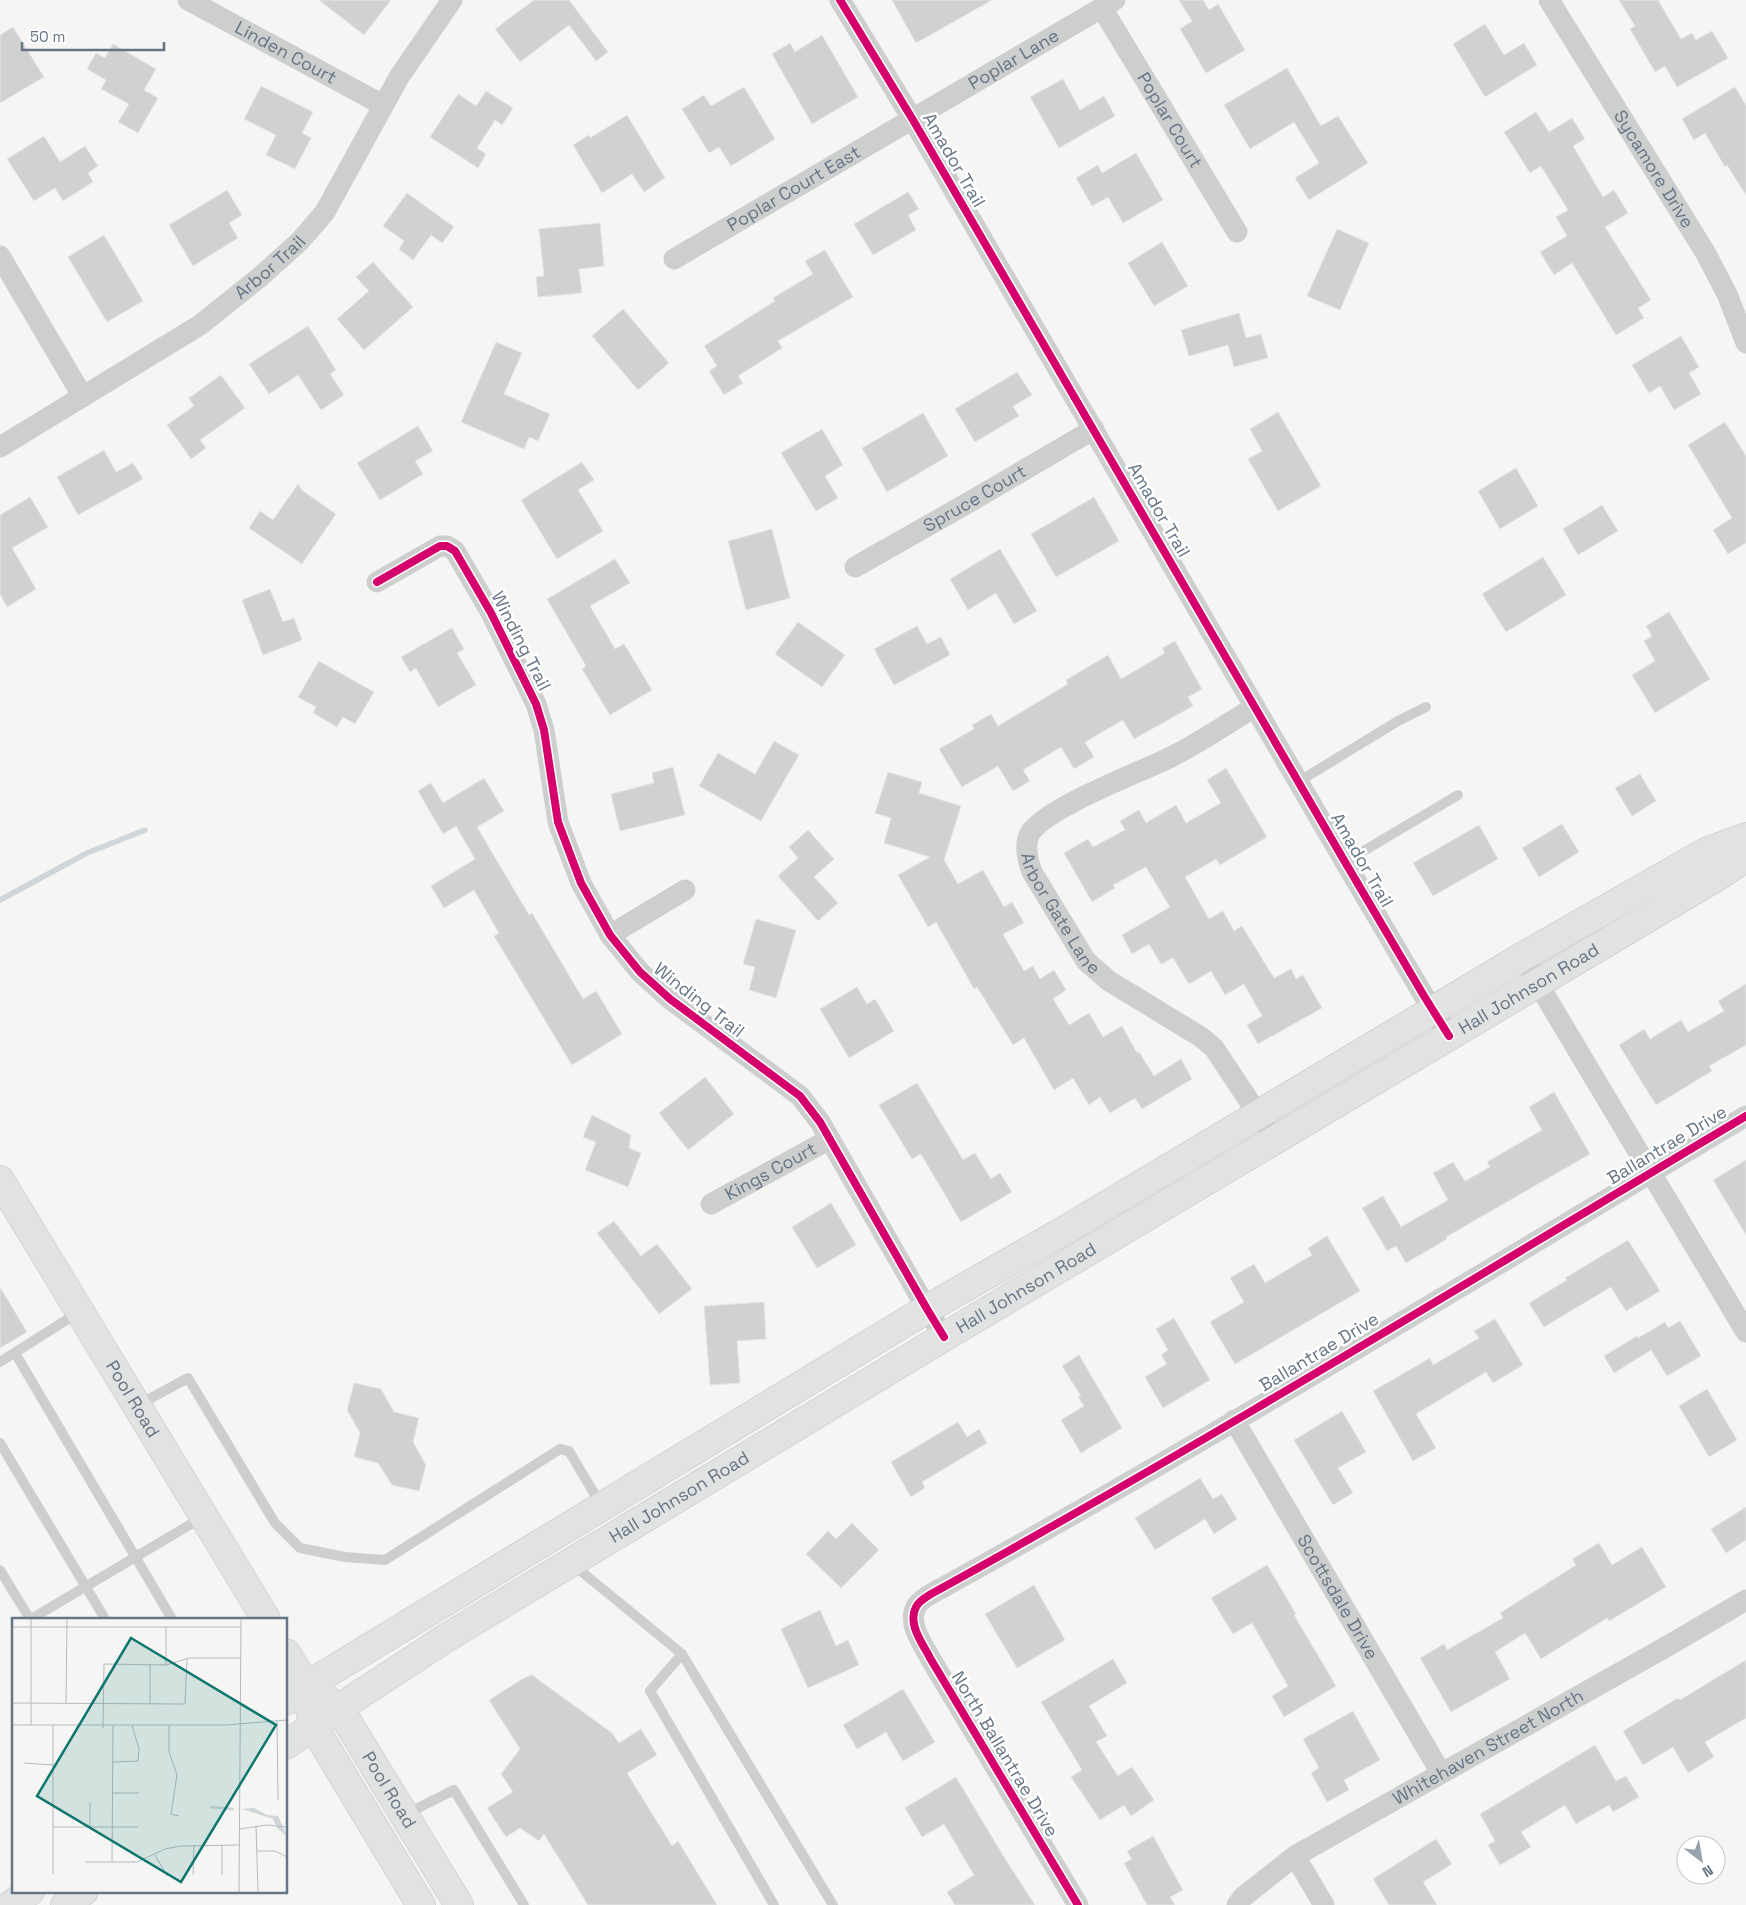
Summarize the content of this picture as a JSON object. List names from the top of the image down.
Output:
{
  "streets": {
    "main road": ["Hall Johnson Road", "Pool Road"],
    "street": [
      "Linden Court",
      "Poplar Lane",
      "Poplar Court",
      "Amador Trail",
      "Sycamore Drive",
      "Poplar Court East",
      "Arbor Trail",
      "Spruce Court",
      "Winding Trail",
      "Arbor Gate Lane",
      "Ballantrae Drive",
      "Kings Court",
      "Scottsdale Drive",
      "Whitehaven Street North",
      "North Ballantrae Drive"
    ]
  },
  "crossings": [
    ["Linden Court", "Arbor Trail"],
    ["Poplar Lane", "Poplar Court"],
    ["Poplar Lane", "Amador Trail"],
    ["Poplar Lane", "Poplar Court East"],
    ["Amador Trail", "Poplar Court East"],
    ["Amador Trail", "Spruce Court"],
    ["Amador Trail", "Arbor Gate Lane"],
    ["Amador Trail", "Hall Johnson Road"],
    ["Winding Trail", "Hall Johnson Road"],
    ["Winding Trail", "Kings Court"],
    ["Arbor Gate Lane", "Hall Johnson Road"],
    ["Hall Johnson Road", "Pool Road"],
    ["Ballantrae Drive", "Scottsdale Drive"],
    ["Ballantrae Drive", "North Ballantrae Drive"],
    ["Scottsdale Drive", "Whitehaven Street North"]
  ],
  "scale_bar": "50 m",
  "north": "bottom right"
}
